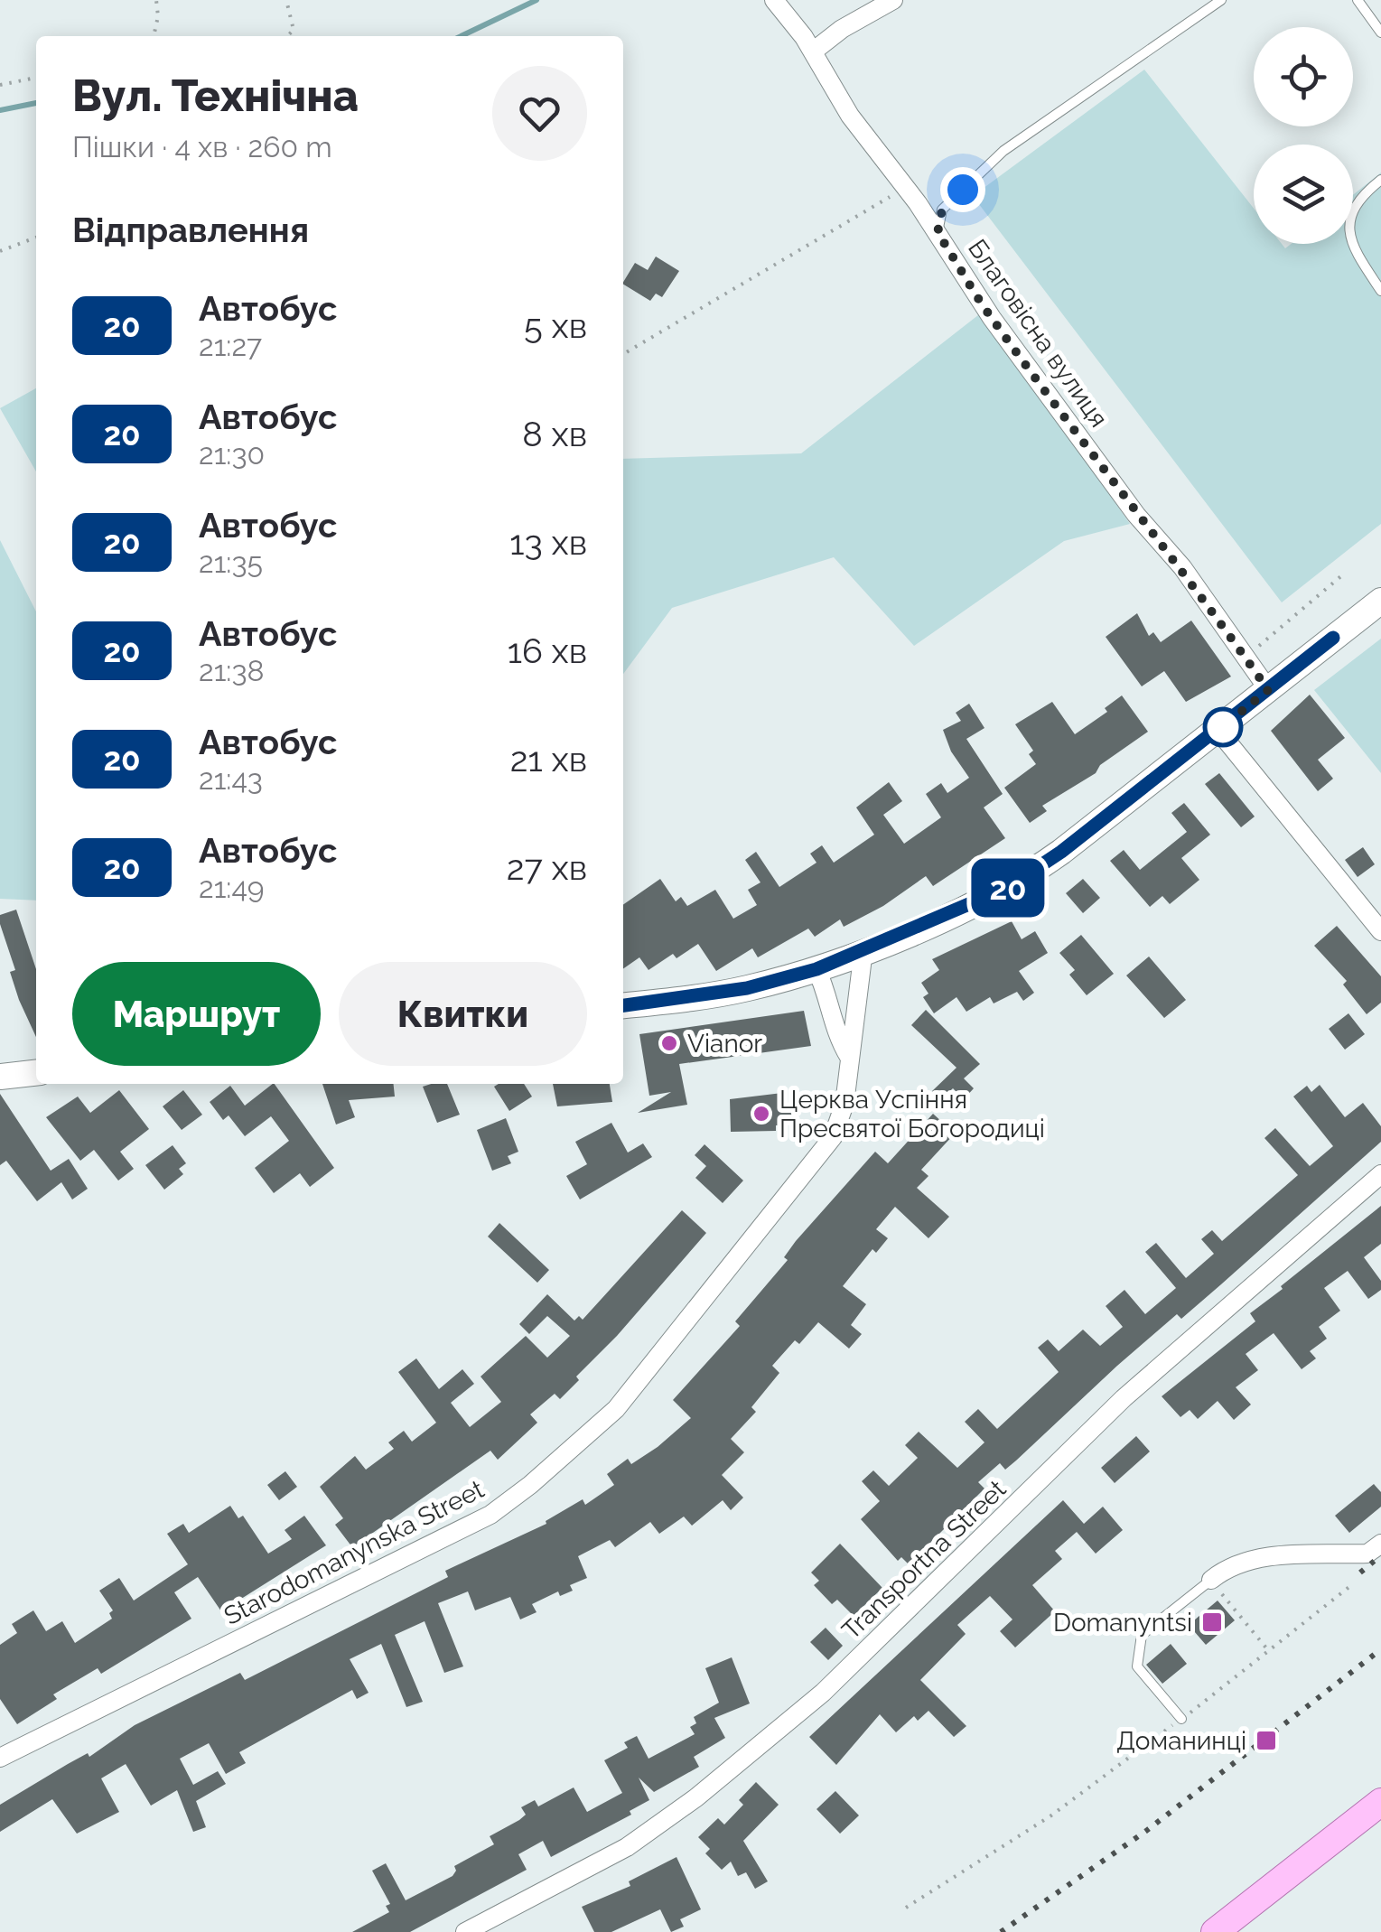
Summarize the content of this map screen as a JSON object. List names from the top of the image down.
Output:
{
  "streets": {
    "street": ["Благовісна вулиця", "Starodomanynska Street", "Transportna Street"]
  },
  "places": {
    "other": ["Vianor", "Церква Успіння Пресвятої Богородиці"],
    "transit": ["Domanyntsi", "Доманинці"]
  },
  "lines": ["bus line 20"],
  "page": {
    "on_map": "20",
    "heading": [
      ["Вул. Технічна", "Пішки · 4 хв · 260 m"],
      "Відправлення"
    ],
    "list": [
      {
        "mark": "20",
        "name": "Автобус",
        "note": "21:27",
        "value": "5 хв"
      },
      {
        "mark": "20",
        "name": "Автобус",
        "note": "21:30",
        "value": "8 хв"
      },
      {
        "mark": "20",
        "name": "Автобус",
        "note": "21:35",
        "value": "13 хв"
      },
      {
        "mark": "20",
        "name": "Автобус",
        "note": "21:38",
        "value": "16 хв"
      },
      {
        "mark": "20",
        "name": "Автобус",
        "note": "21:43",
        "value": "21 хв"
      },
      {
        "mark": "20",
        "name": "Автобус",
        "note": "21:49",
        "value": "27 хв"
      }
    ],
    "buttons": ["Маршрут", "Квитки"]
  }
}
